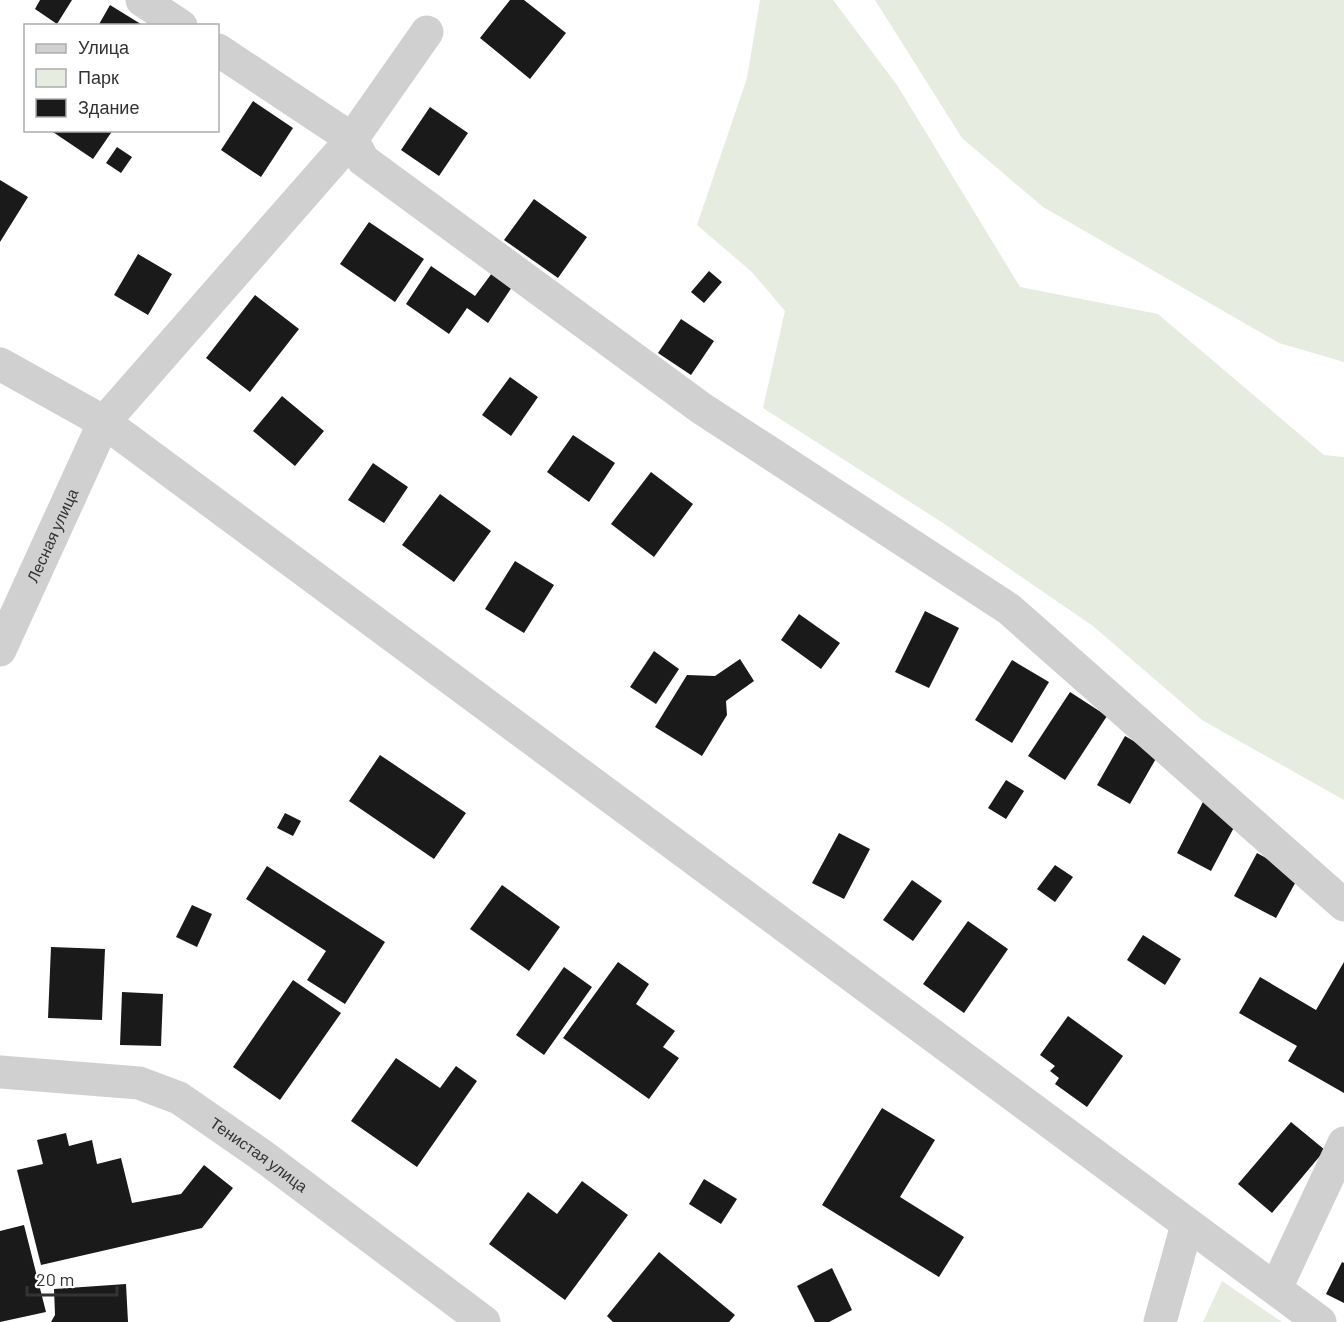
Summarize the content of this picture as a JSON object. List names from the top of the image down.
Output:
{
  "streets": {
    "street": ["Лесная улица", "Тенистая улица"]
  },
  "legend": ["Улица", "Парк", "Здание"],
  "scale_bar": "20 m"
}
